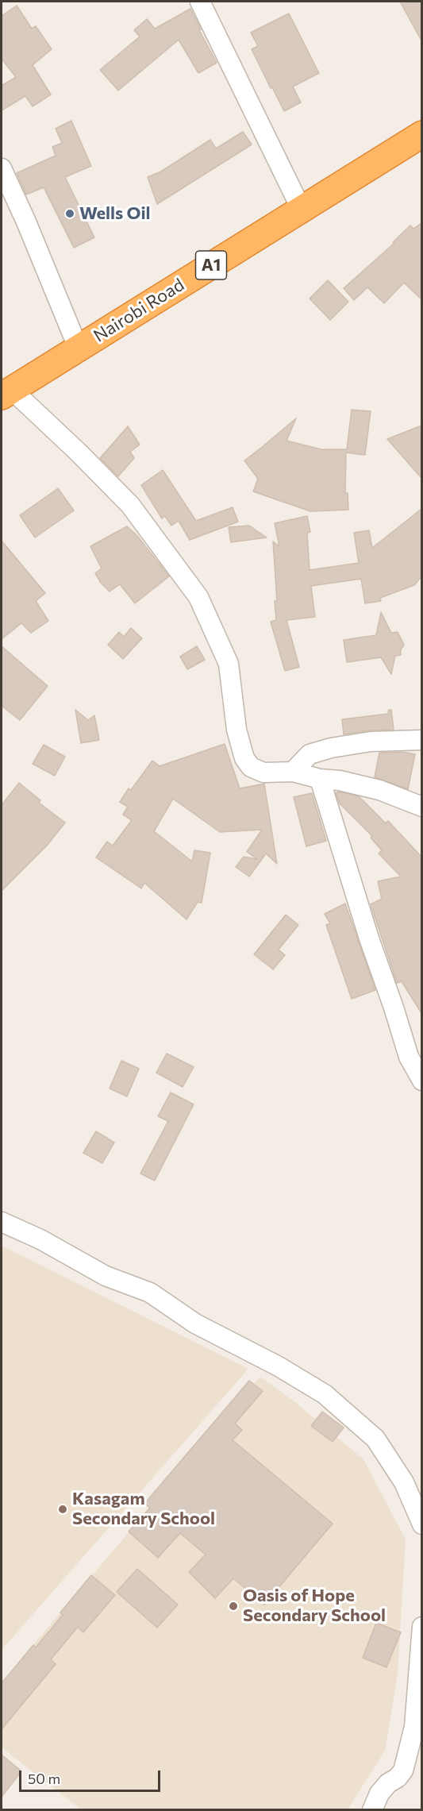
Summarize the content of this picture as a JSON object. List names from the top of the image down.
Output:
{
  "streets": {
    "highway": ["A1", "Nairobi Road"]
  },
  "places": ["Wells Oil", "Kasagam Secondary School", "Oasis of Hope Secondary School"],
  "scale_bar": "50 m"
}
